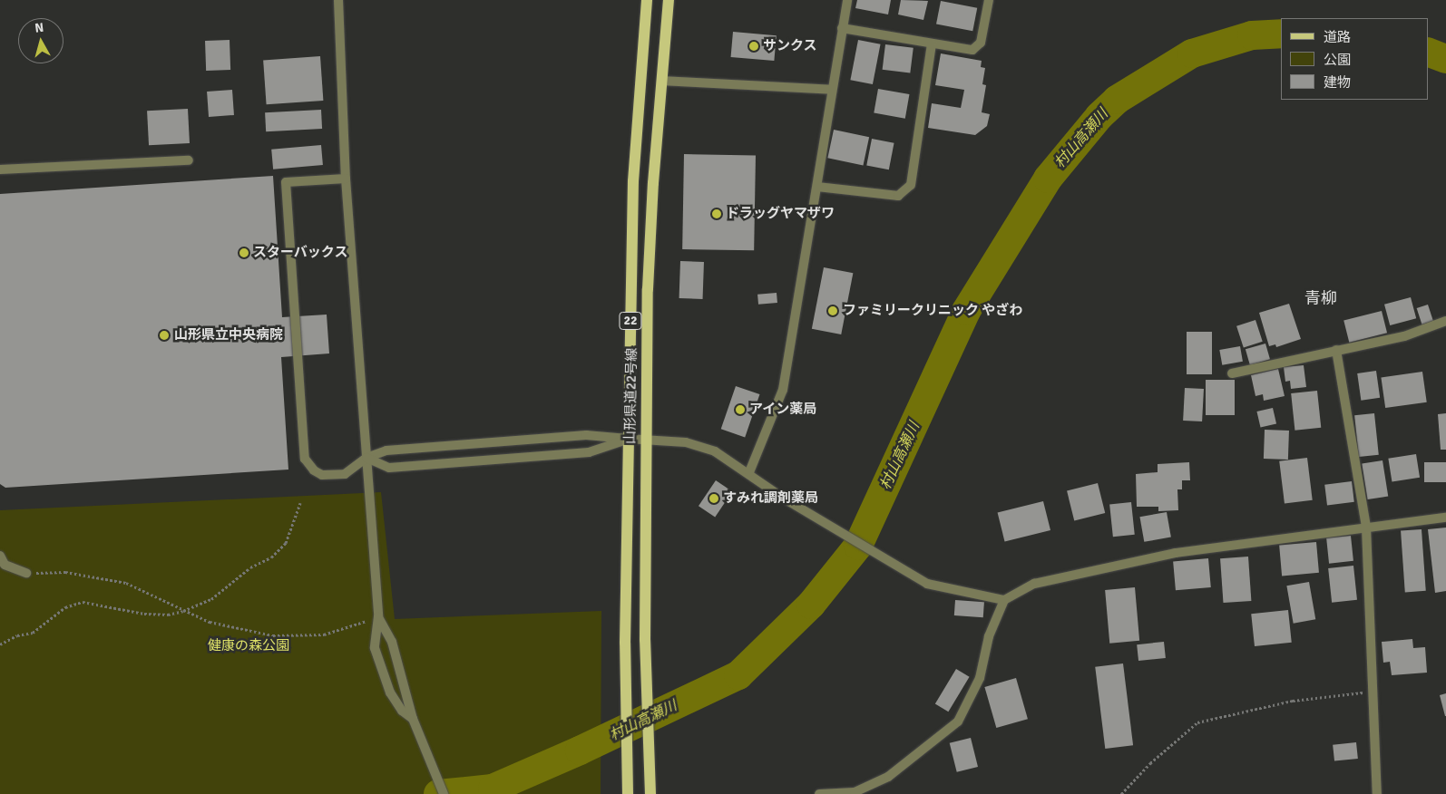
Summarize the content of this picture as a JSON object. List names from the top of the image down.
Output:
{
  "streets": {
    "main road": ["22", "山形県道22号線"]
  },
  "districts": ["青柳"],
  "water": ["村山高瀬川"],
  "parks": ["健康の森公園"],
  "places": [
    "サンクス",
    "ドラッグヤマザワ",
    "スターバックス",
    "ファミリークリニック やざわ",
    "山形県立中央病院",
    "アイン薬局",
    "すみれ調剤薬局"
  ],
  "legend": ["道路", "公園", "建物"],
  "north": "top"
}
